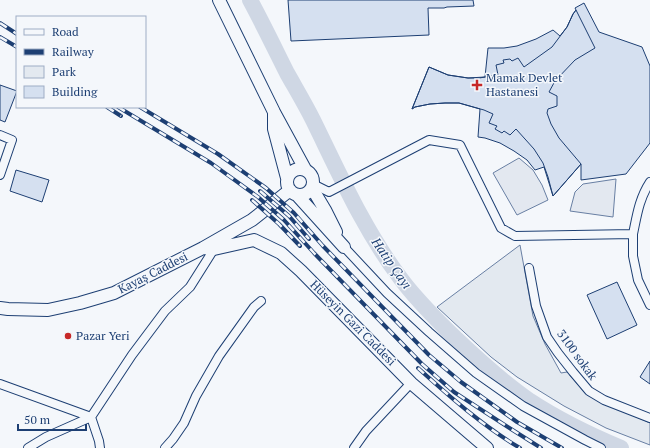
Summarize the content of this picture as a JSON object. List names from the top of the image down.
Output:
{
  "streets": {
    "street": ["Kayaş Caddesi", "Hüseyin Gazi Caddesi", "3100 sokak"]
  },
  "crossings": [
    ["Kayaş Caddesi", "Hüseyin Gazi Caddesi"]
  ],
  "water": ["Hatip Çayı"],
  "places": {
    "health": ["Mamak Devlet Hastanesi"],
    "other": ["Pazar Yeri"]
  },
  "legend": [
    "Road",
    "Railway",
    "Park",
    "Building"
  ],
  "scale_bar": "50 m"
}
